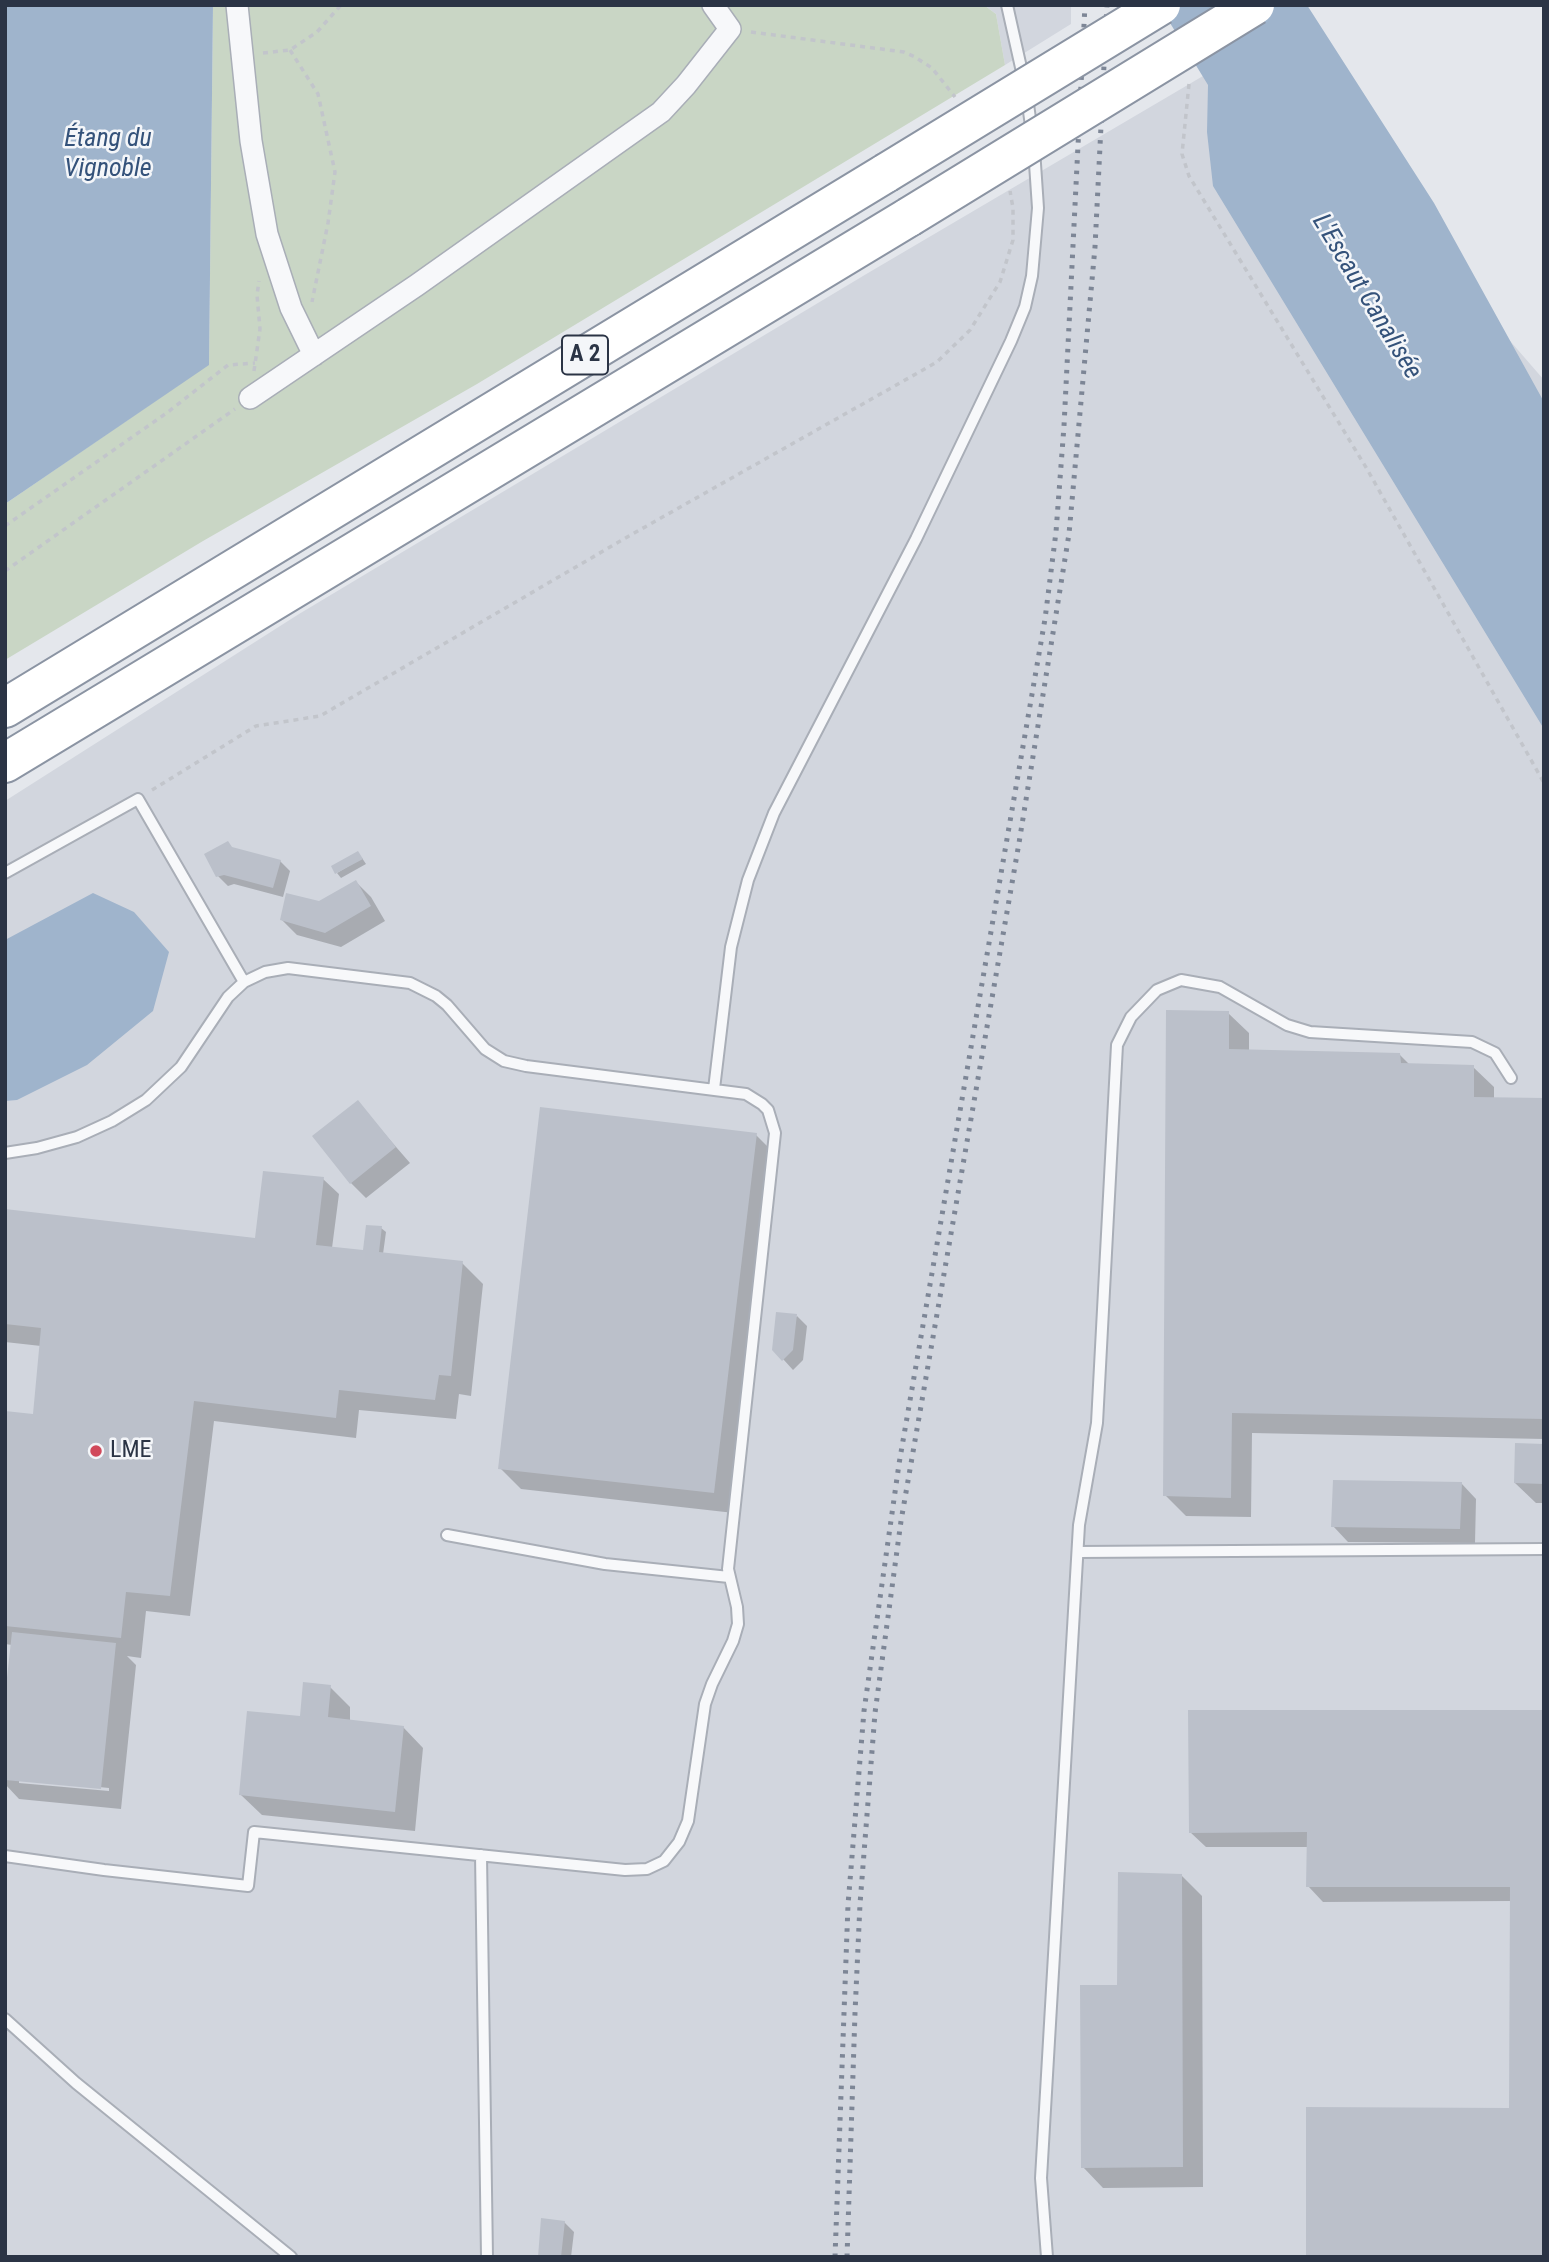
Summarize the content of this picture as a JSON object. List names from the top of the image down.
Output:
{
  "streets": {
    "highway": ["A 2"]
  },
  "water": ["Étang du Vignoble", "L'Escaut Canalisée"],
  "places": ["LME"]
}
